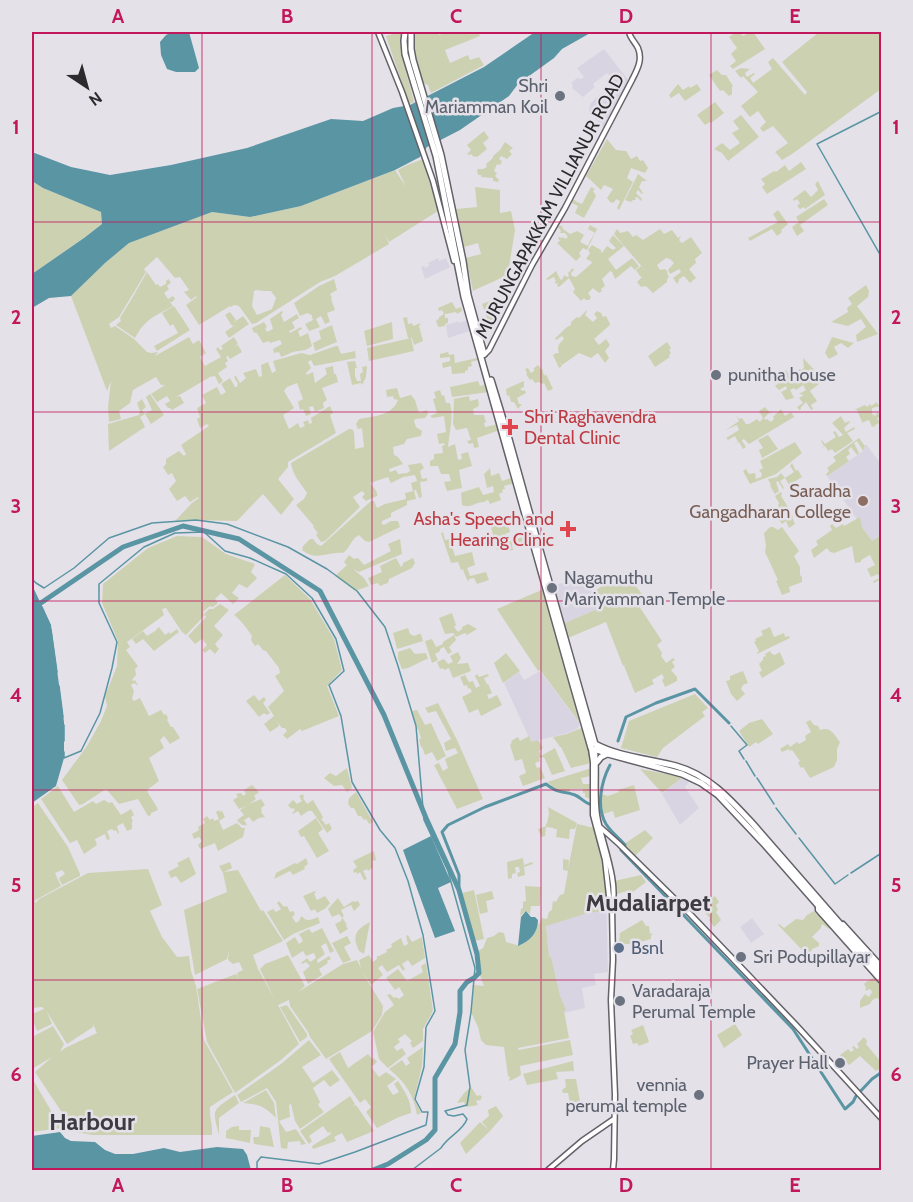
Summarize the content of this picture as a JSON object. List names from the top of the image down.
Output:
{
  "streets": {
    "main road": ["MURUNGAPAKKAM VILLIANUR ROAD"]
  },
  "districts": ["Mudaliarpet", "Harbour"],
  "places": {
    "other": [
      "Shri Mariamman Koil",
      "punitha house",
      "Saradha Gangadharan College",
      "Nagamuthu Mariyamman Temple",
      "Bsnl",
      "Sri Podupillayar",
      "Varadaraja Perumal Temple",
      "Prayer Hall",
      "vennia perumal temple"
    ],
    "health": ["Shri Raghavendra Dental Clinic", "Asha's Speech and Hearing Clinic"]
  },
  "north": "bottom right",
  "grid": {
    "columns": [
      "A",
      "B",
      "C",
      "D",
      "E"
    ],
    "rows": [
      "1",
      "2",
      "3",
      "4",
      "5",
      "6"
    ]
  }
}
